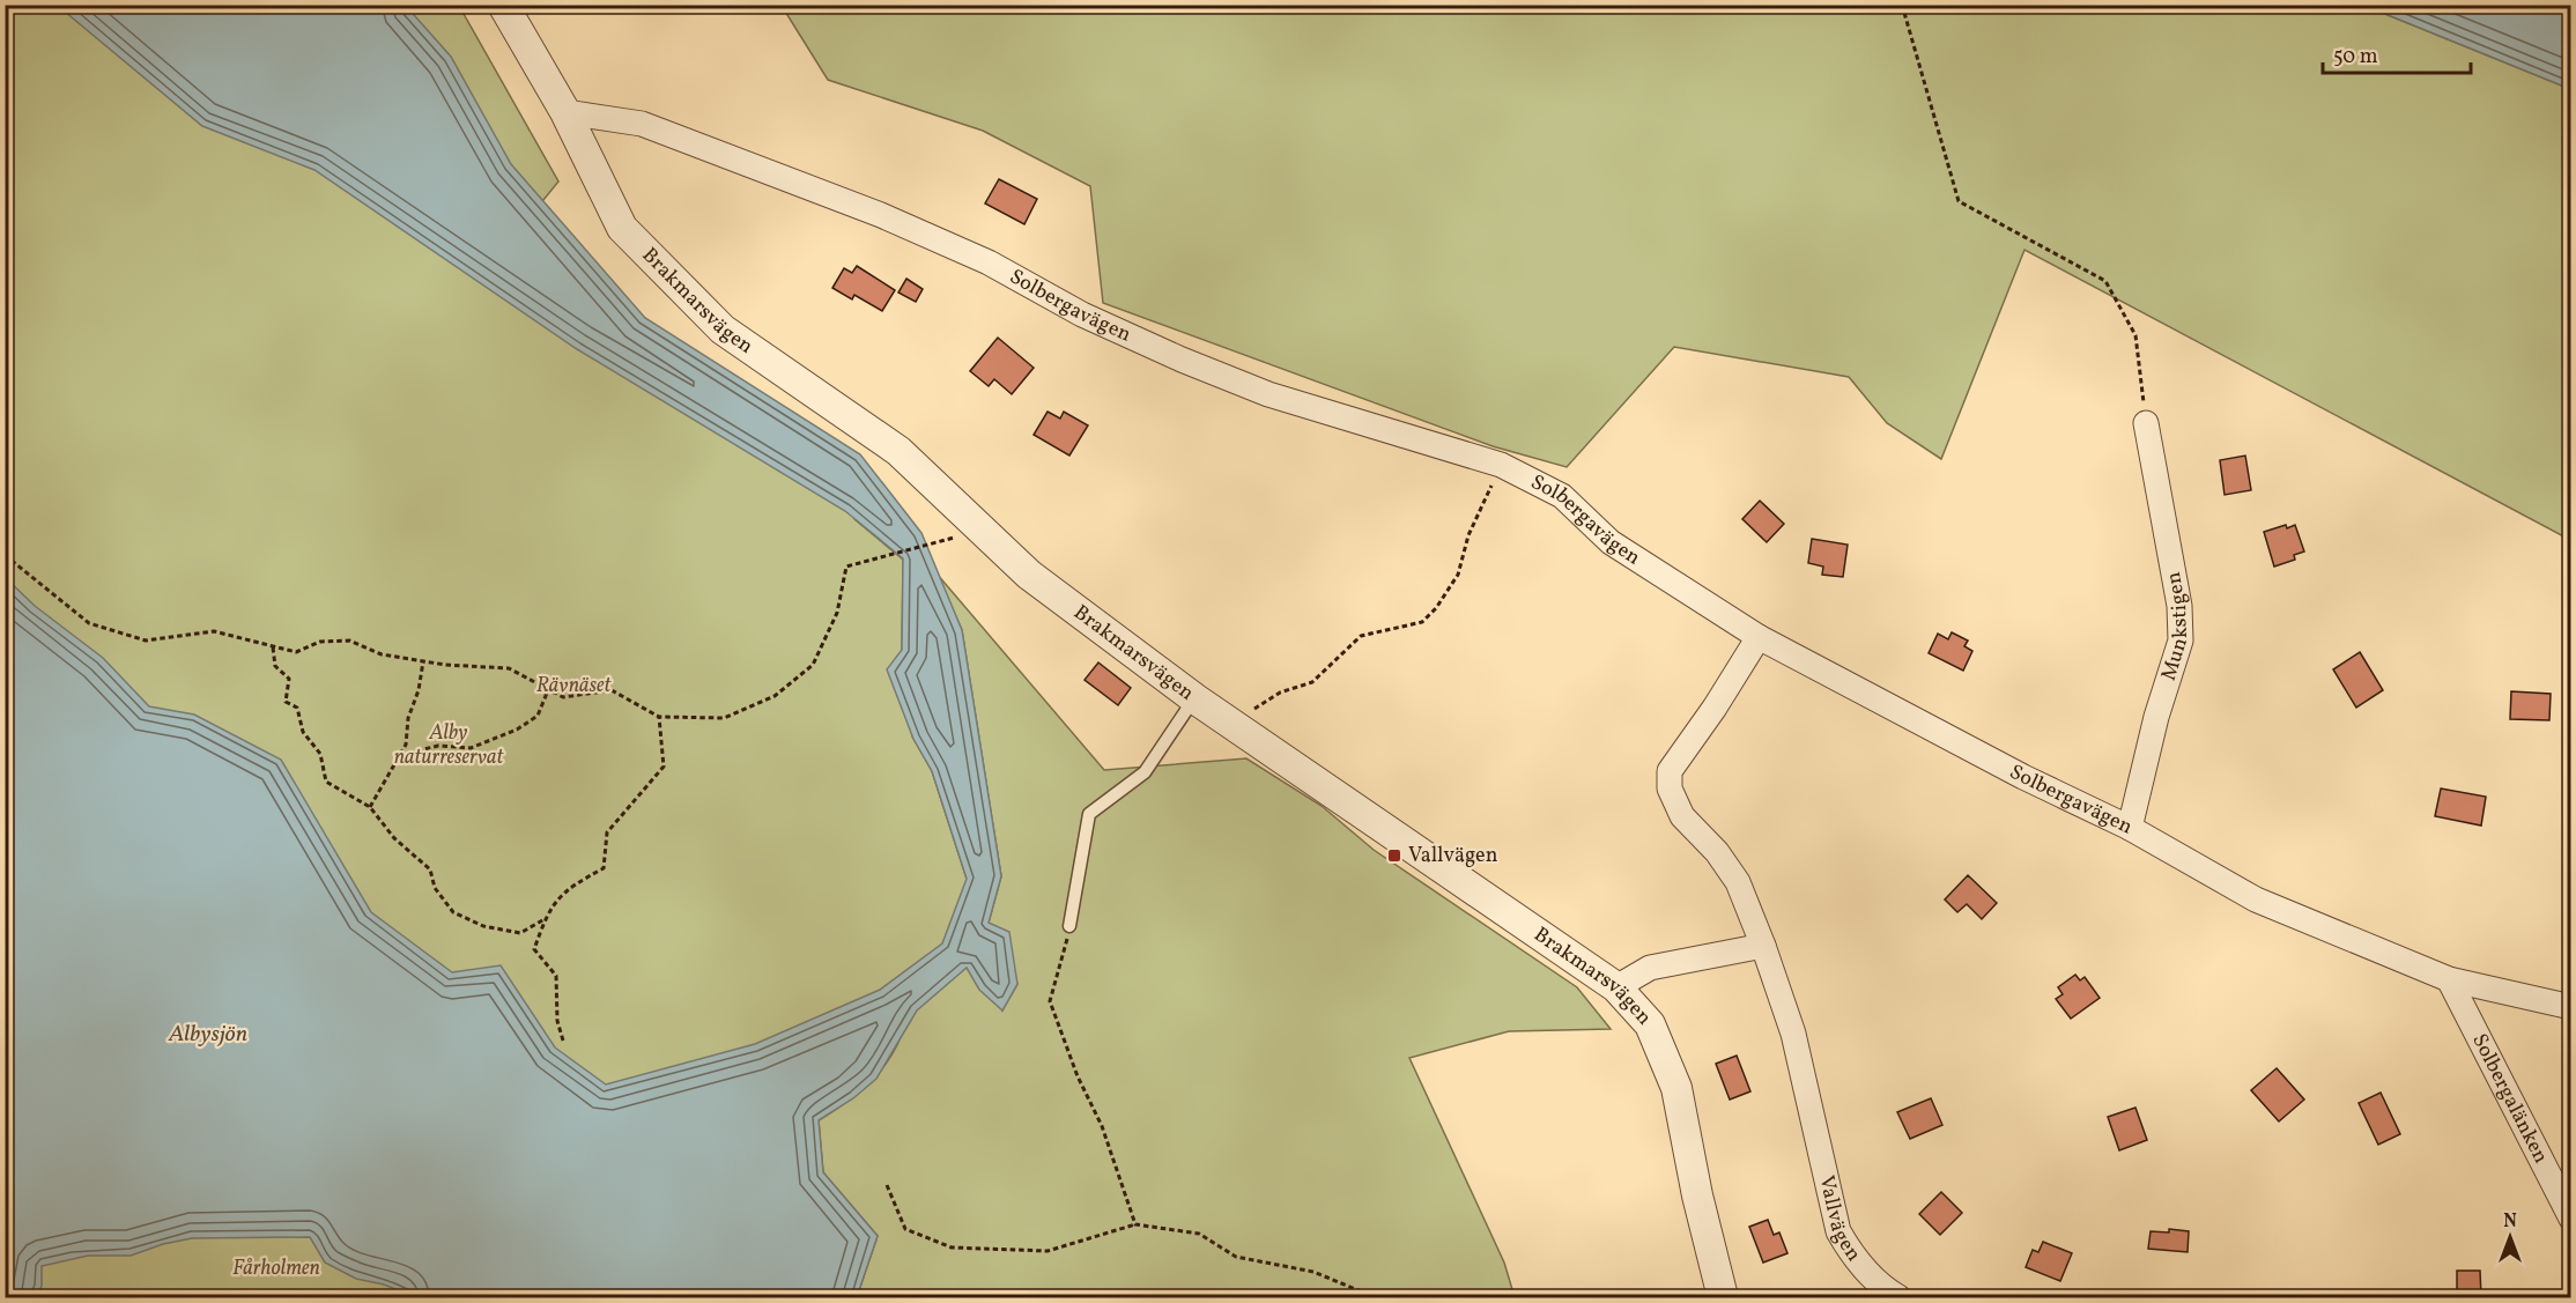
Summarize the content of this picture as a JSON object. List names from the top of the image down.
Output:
{
  "streets": {
    "street": [
      "Brakmarsvägen",
      "Solbergavägen",
      "Munkstigen",
      "Solbergalänken",
      "Vallvägen"
    ]
  },
  "crossings": [
    ["Brakmarsvägen", "Solbergavägen"],
    ["Solbergavägen", "Munkstigen"],
    ["Solbergavägen", "Solbergalänken"],
    ["Solbergavägen", "Vallvägen"]
  ],
  "water": ["Albysjön"],
  "parks": ["Rävnäset", "Alby naturreservat", "Fårholmen"],
  "places": {
    "transit": ["Vallvägen"]
  },
  "scale_bar": "50 m",
  "north": "top"
}
